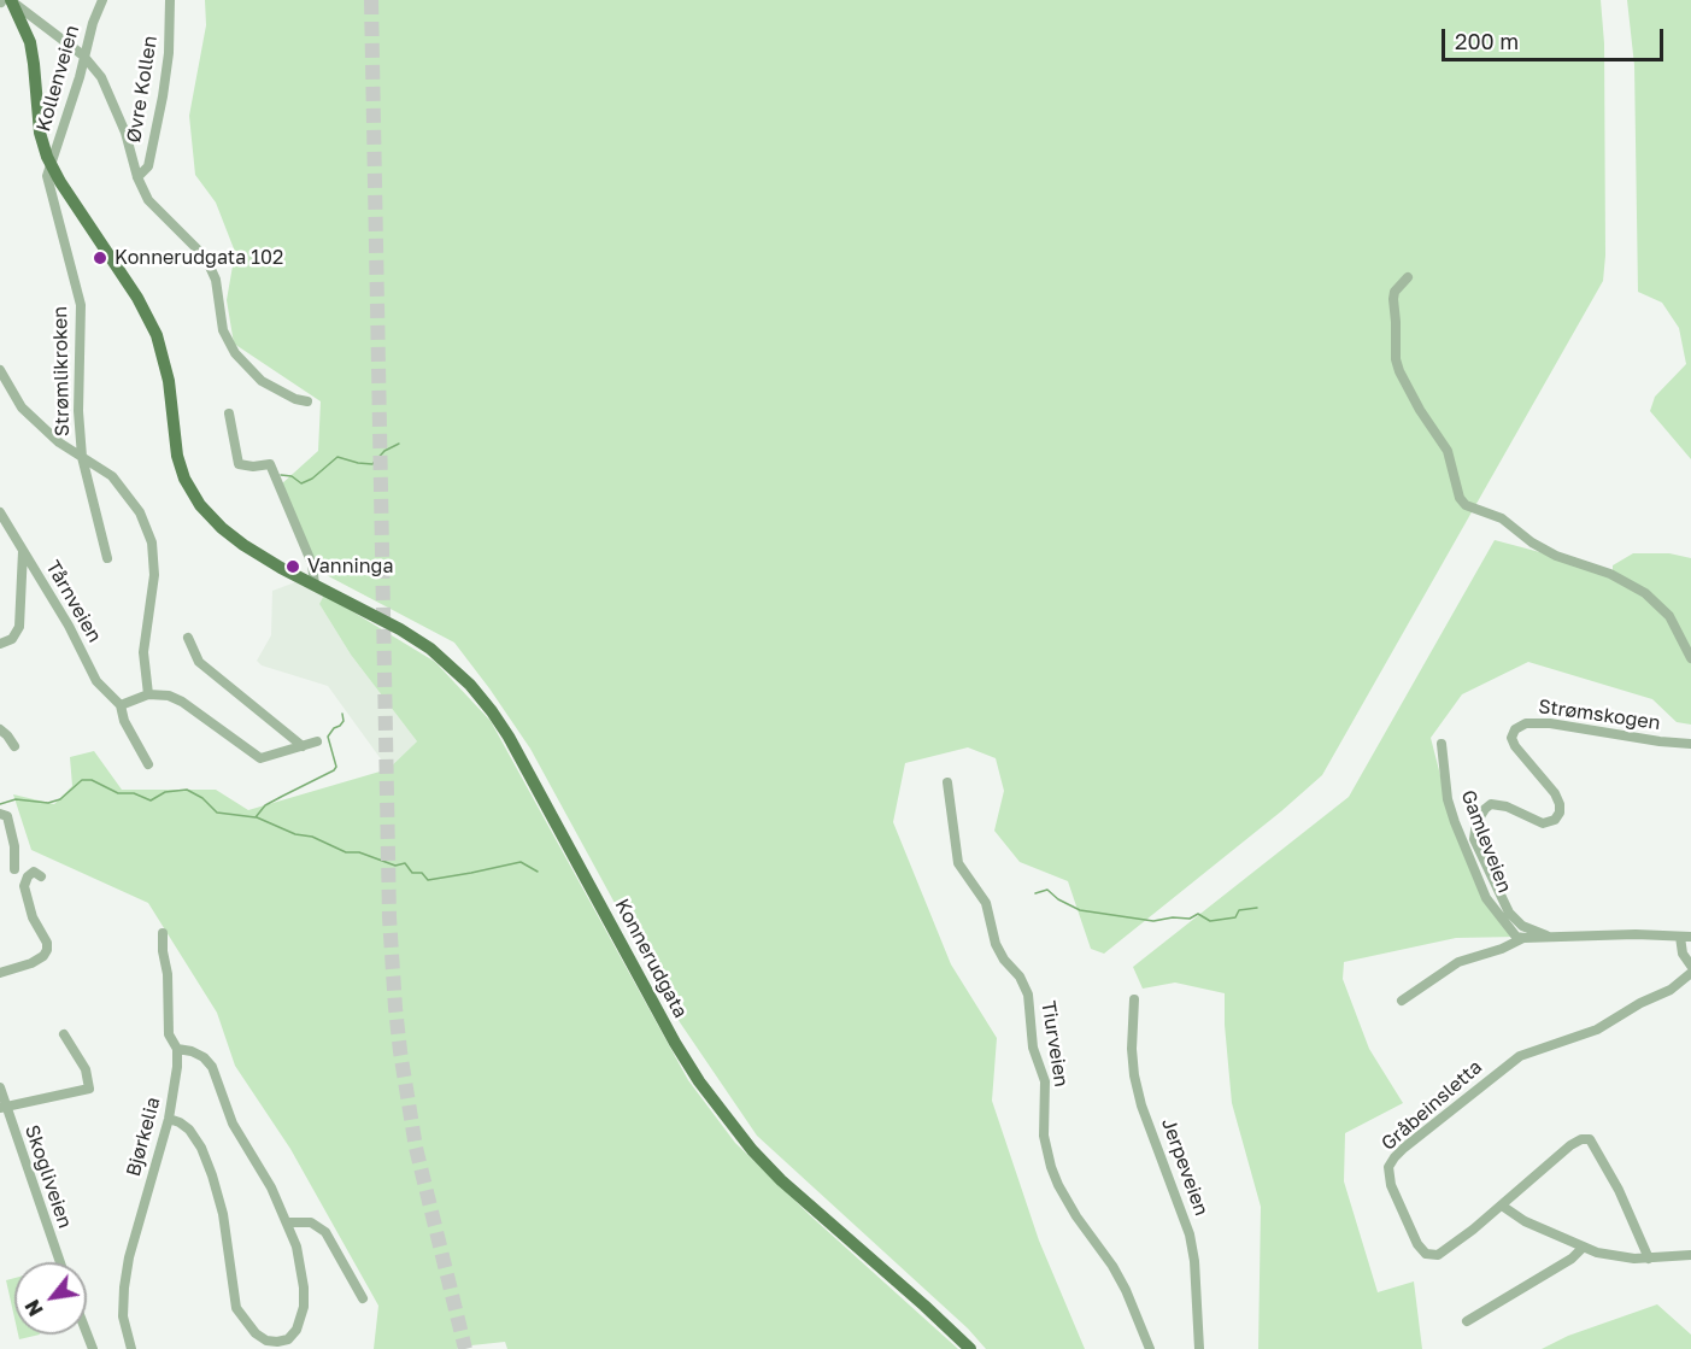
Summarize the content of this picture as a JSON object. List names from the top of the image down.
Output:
{
  "streets": {
    "main road": ["Konnerudgata"],
    "street": [
      "Kollenveien",
      "Øvre Kollen",
      "Strømlikroken",
      "Tårnveien",
      "Strømskogen",
      "Gamleveien",
      "Tiurveien",
      "Gråbeinsletta",
      "Bjørkelia",
      "Jerpeveien",
      "Skogliveien"
    ]
  },
  "crossings": [
    ["Kollenveien", "Konnerudgata"],
    ["Strømlikroken", "Konnerudgata"]
  ],
  "places": ["Konnerudgata 102", "Vanninga"],
  "scale_bar": "200 m",
  "north": "bottom left"
}
